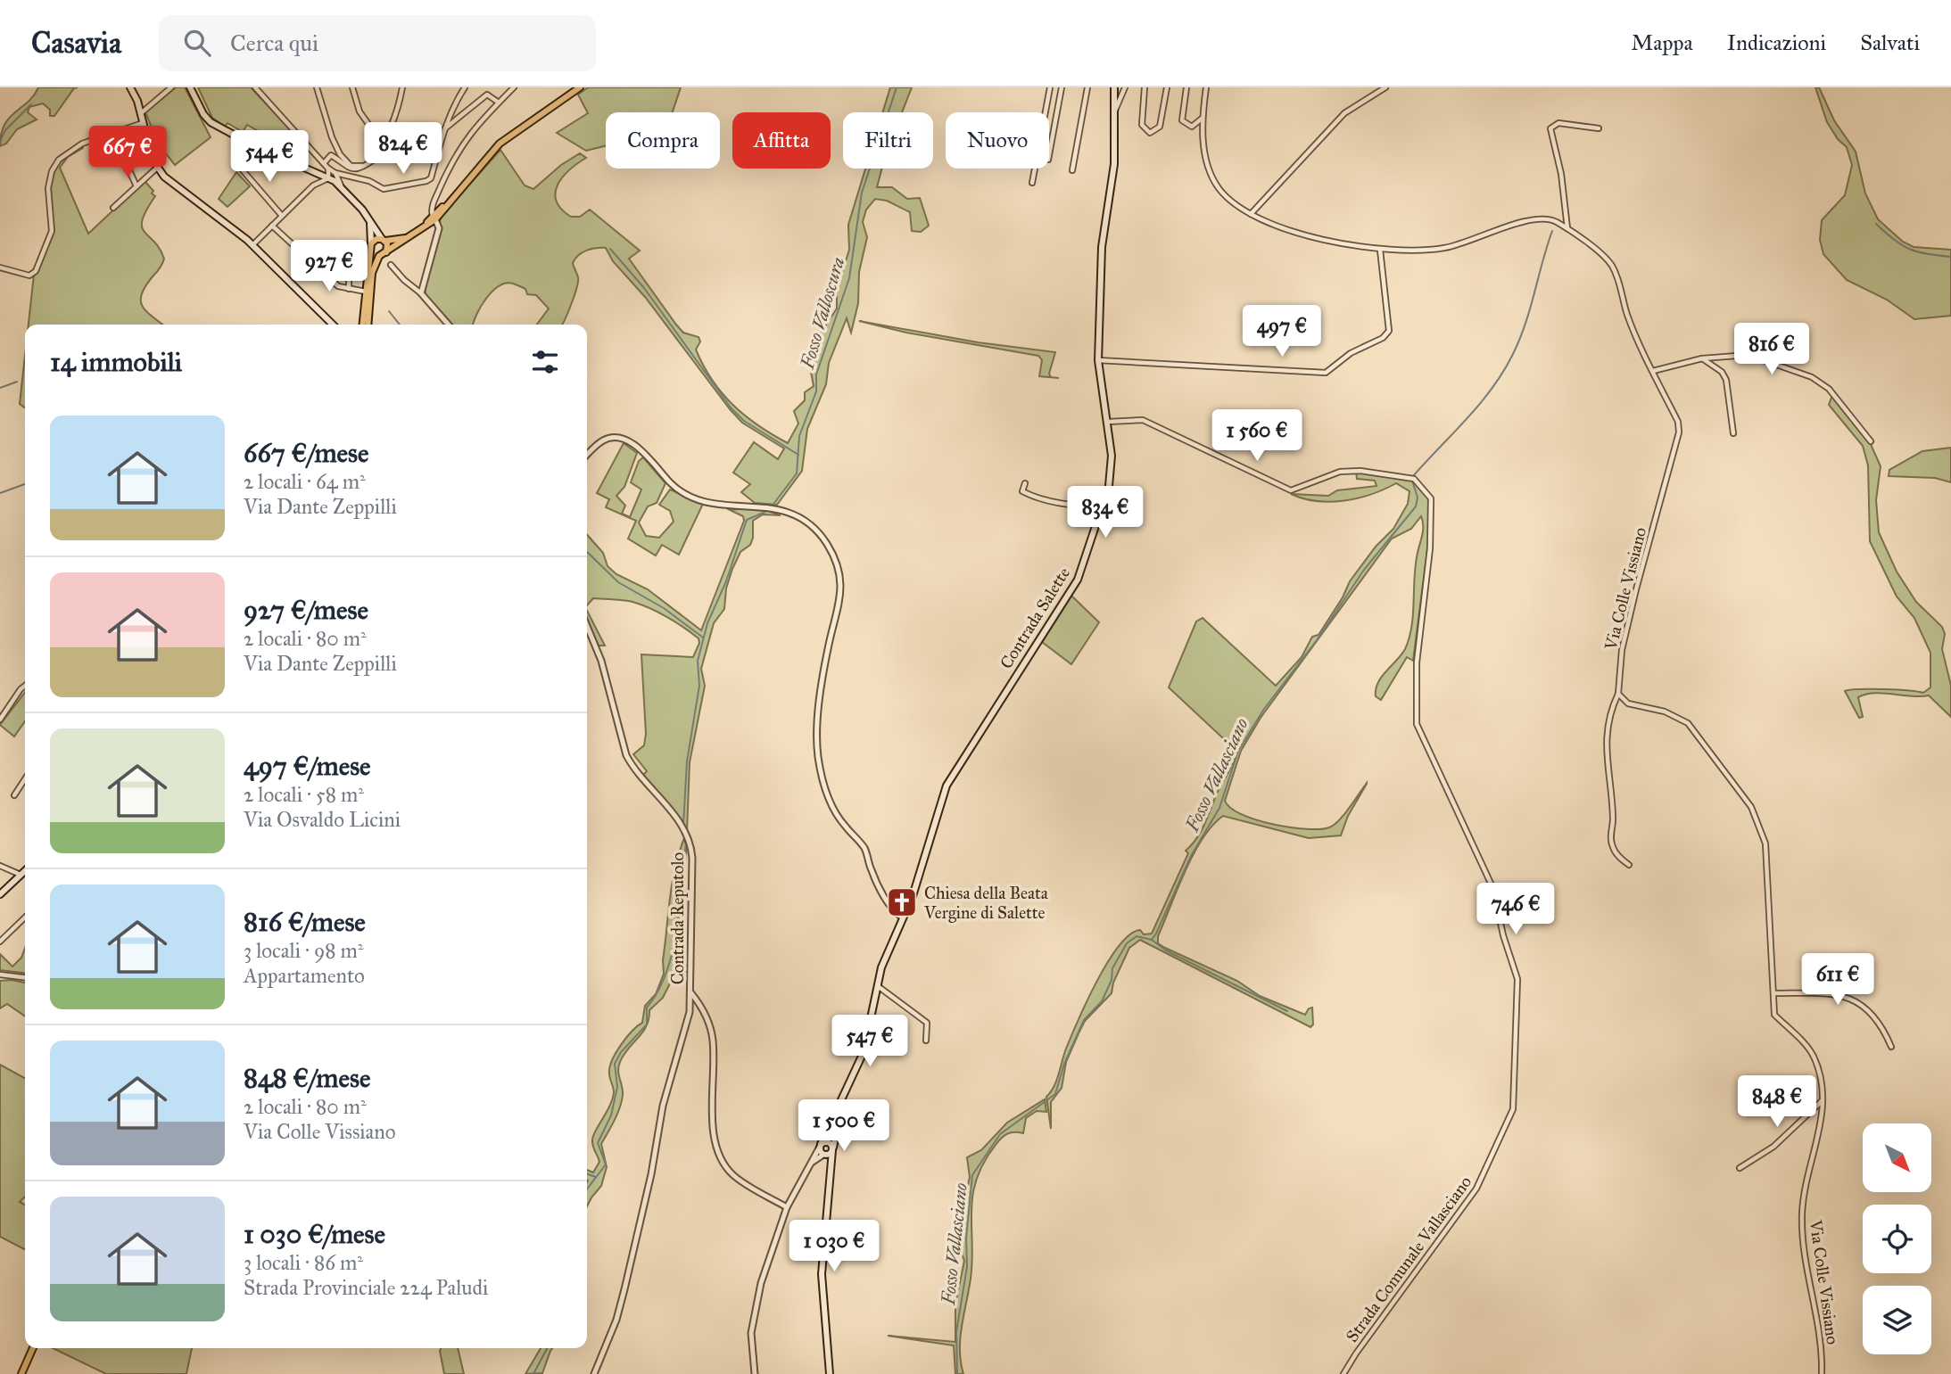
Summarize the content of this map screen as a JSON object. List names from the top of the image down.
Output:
{
  "streets": {
    "main road": ["Contrada Salette"],
    "street": ["Via Colle Vissiano", "Contrada Reputolo", "Strada Comunale Vallasciano"]
  },
  "crossings": [
    ["Contrada Salette", "Strada Comunale Vallasciano"]
  ],
  "water": ["Fosso Valloscura", "Fosso Vallasciano"],
  "places": {
    "church": ["Chiesa della Beata Vergine di Salette"]
  },
  "north": "bottom right",
  "page": {
    "header": "Casavia",
    "search": "Cerca qui",
    "nav": ["Mappa", "Indicazioni", "Salvati"],
    "chip": [
      "Compra",
      "Affitta",
      "Filtri",
      "Nuovo"
    ],
    "price": [
      "824 €",
      "667 €",
      "544 €",
      "927 €",
      "497 €",
      "816 €",
      "1 560 €",
      "834 €",
      "746 €",
      "611 €",
      "547 €",
      "848 €",
      "1 500 €",
      "1 030 €"
    ],
    "heading": "14 immobili",
    "list": [
      {
        "name": "667 €/mese",
        "note": "2 locali · 64 m² · Via Dante Zeppilli"
      },
      {
        "name": "927 €/mese",
        "note": "2 locali · 80 m² · Via Dante Zeppilli"
      },
      {
        "name": "497 €/mese",
        "note": "2 locali · 58 m² · Via Osvaldo Licini"
      },
      {
        "name": "816 €/mese",
        "note": "3 locali · 98 m² · Appartamento"
      },
      {
        "name": "848 €/mese",
        "note": "2 locali · 80 m² · Via Colle Vissiano"
      },
      {
        "name": "1 030 €/mese",
        "note": "3 locali · 86 m² · Strada Provinciale 224 Paludi"
      }
    ]
  }
}
